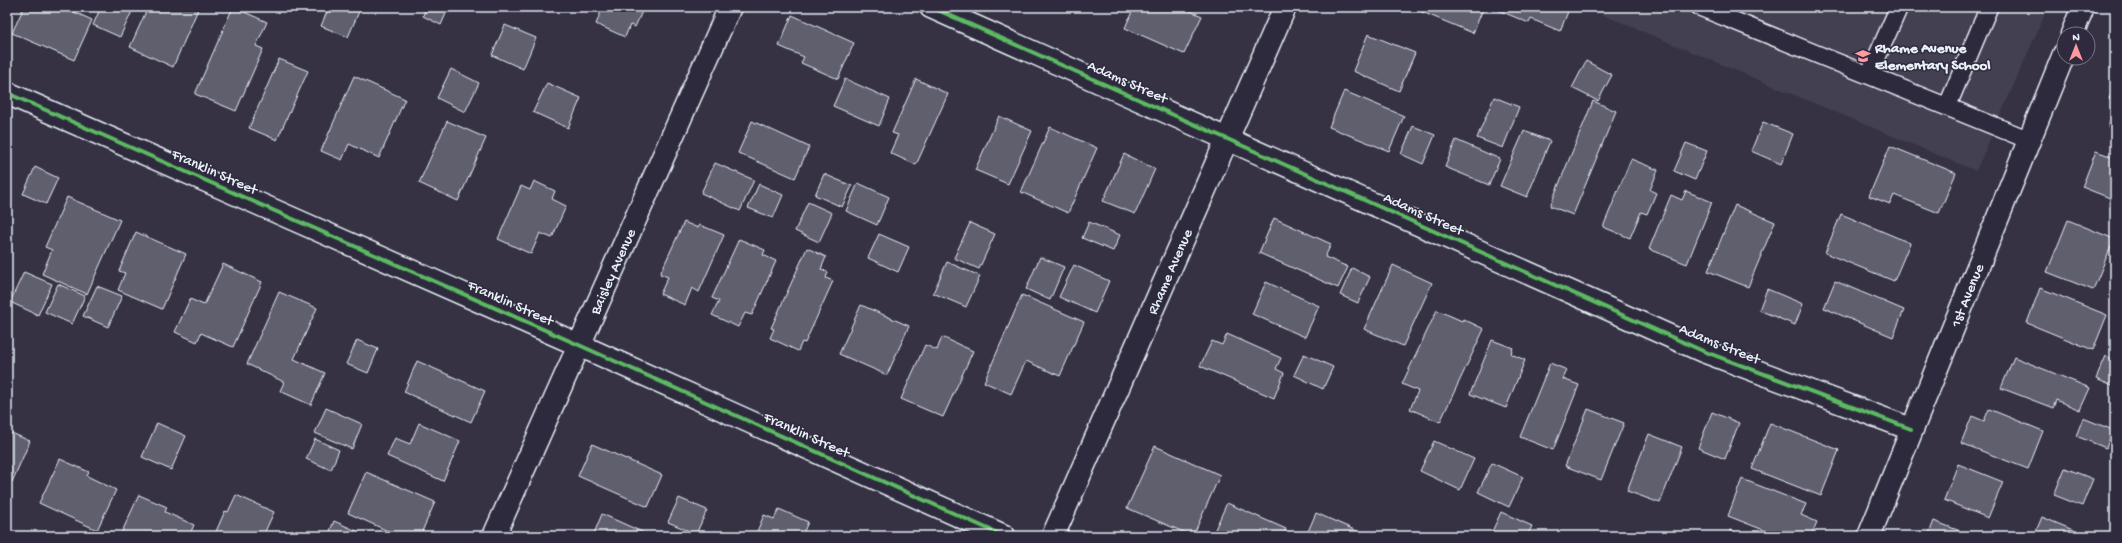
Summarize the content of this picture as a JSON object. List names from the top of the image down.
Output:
{
  "streets": {
    "street": [
      "Adams Street",
      "Franklin Street",
      "Baisley Avenue",
      "Rhame Avenue",
      "1st Avenue"
    ]
  },
  "crossings": [
    ["Adams Street", "Rhame Avenue"],
    ["Adams Street", "1st Avenue"],
    ["Franklin Street", "Baisley Avenue"]
  ],
  "places": {
    "school or university": ["Rhame Avenue Elementary School"]
  },
  "north": "top"
}
